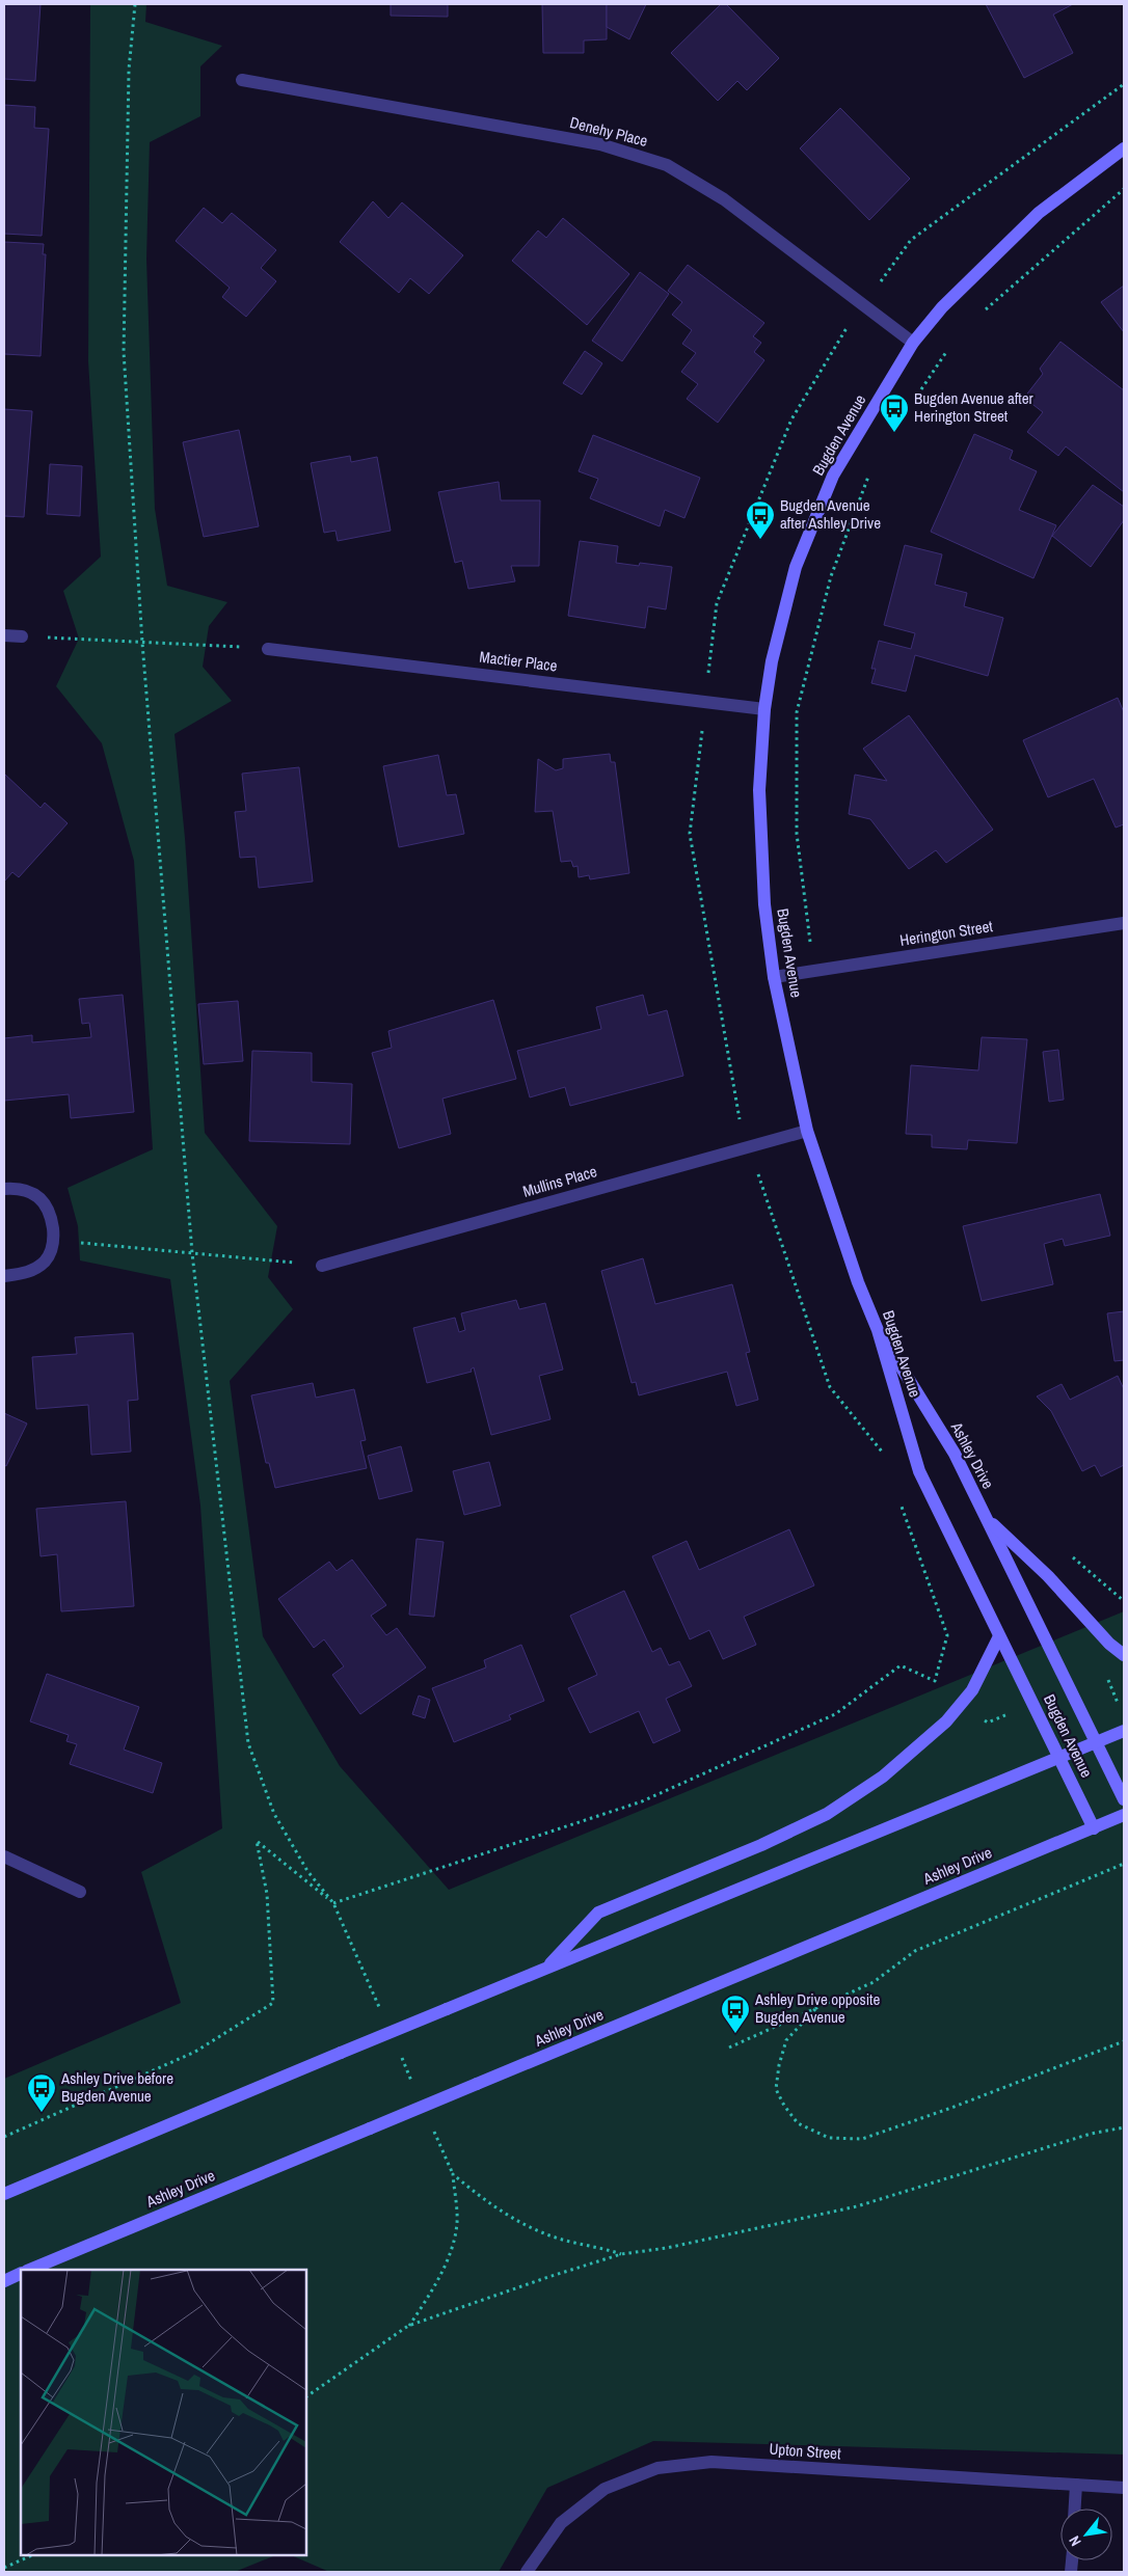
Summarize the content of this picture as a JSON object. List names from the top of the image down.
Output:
{
  "streets": {
    "main road": ["Bugden Avenue", "Ashley Drive"],
    "street": [
      "Denehy Place",
      "Mactier Place",
      "Herington Street",
      "Mullins Place",
      "Upton Street"
    ]
  },
  "crossings": [
    ["Denehy Place", "Bugden Avenue"],
    ["Bugden Avenue", "Mactier Place"],
    ["Bugden Avenue", "Herington Street"],
    ["Bugden Avenue", "Mullins Place"],
    ["Bugden Avenue", "Ashley Drive"]
  ],
  "places": {
    "bus stop": [
      "Bugden Avenue after Herington Street",
      "Bugden Avenue after Ashley Drive",
      "Ashley Drive opposite Bugden Avenue",
      "Ashley Drive before Bugden Avenue"
    ]
  },
  "north": "bottom left"
}
